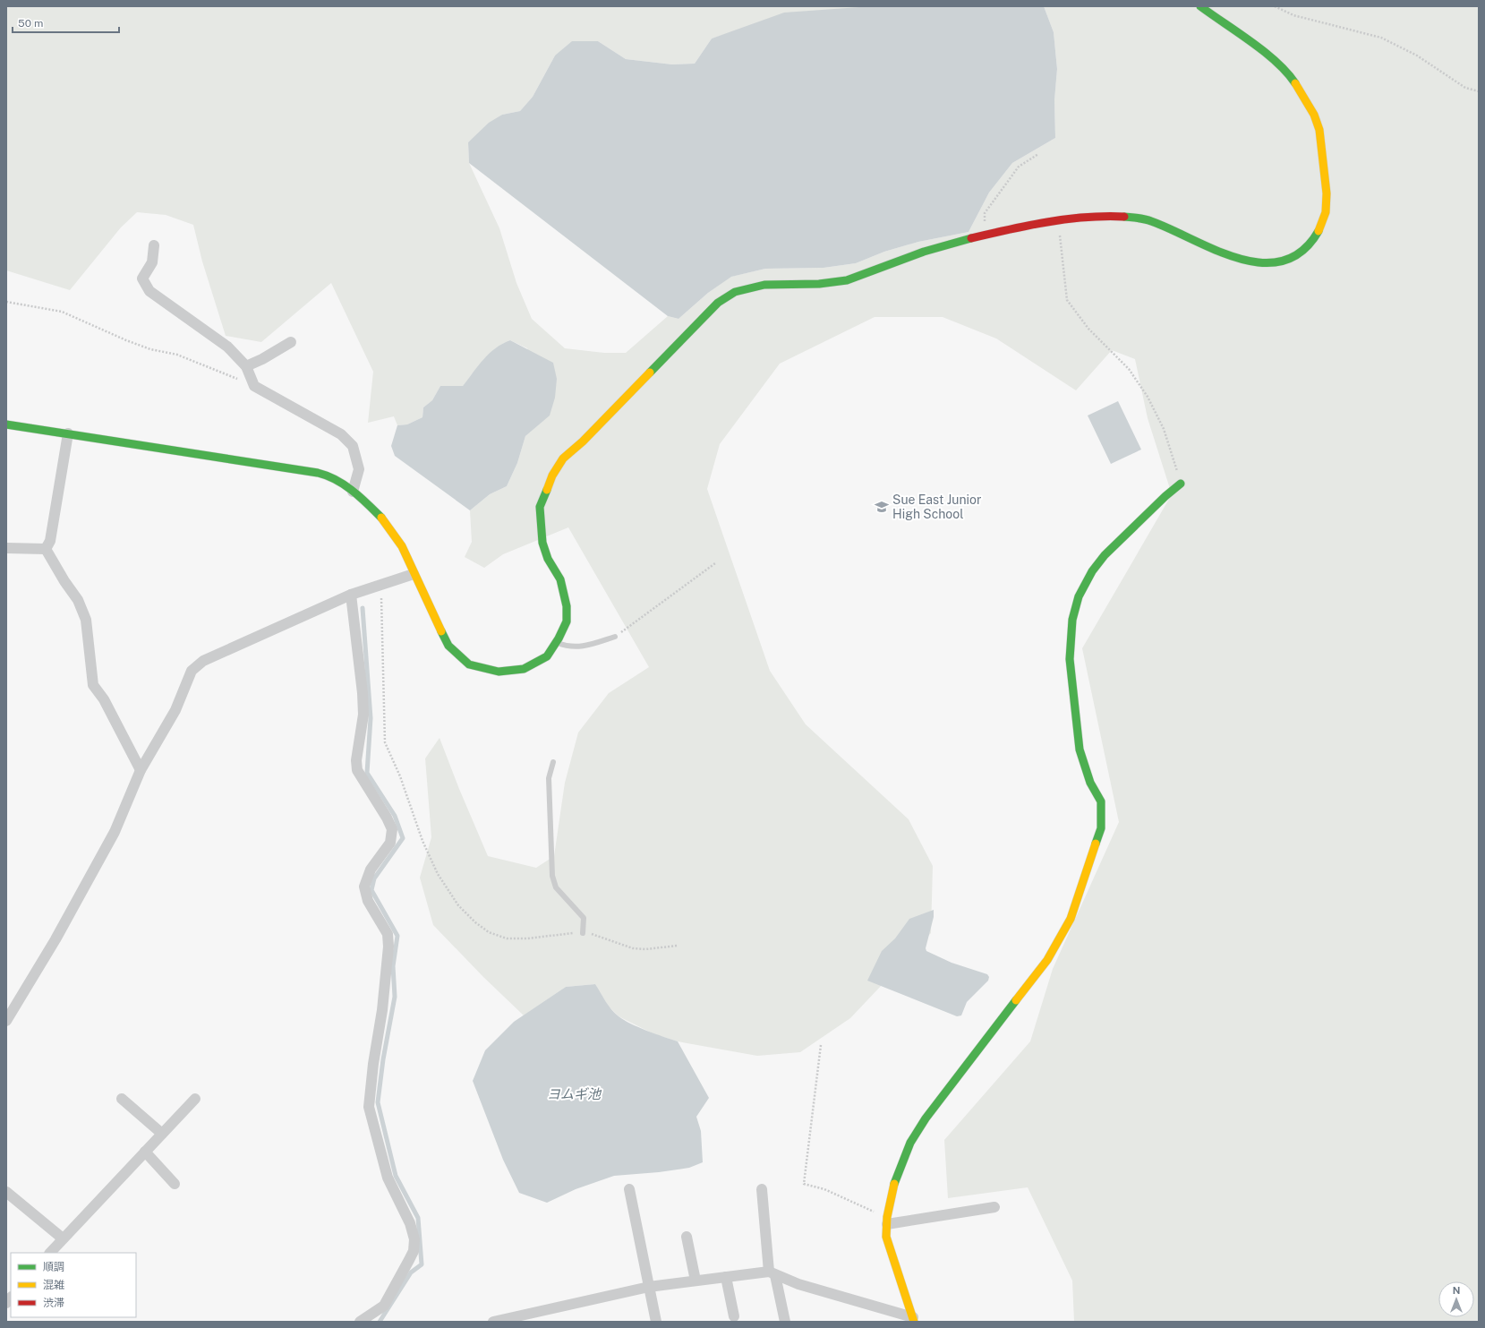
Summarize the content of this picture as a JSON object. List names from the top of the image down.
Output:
{
  "water": ["ヨムギ池"],
  "places": {
    "school or university": ["Sue East Junior High School"]
  },
  "legend": ["順調", "混雑", "渋滞"],
  "scale_bar": "50 m",
  "north": "top"
}
